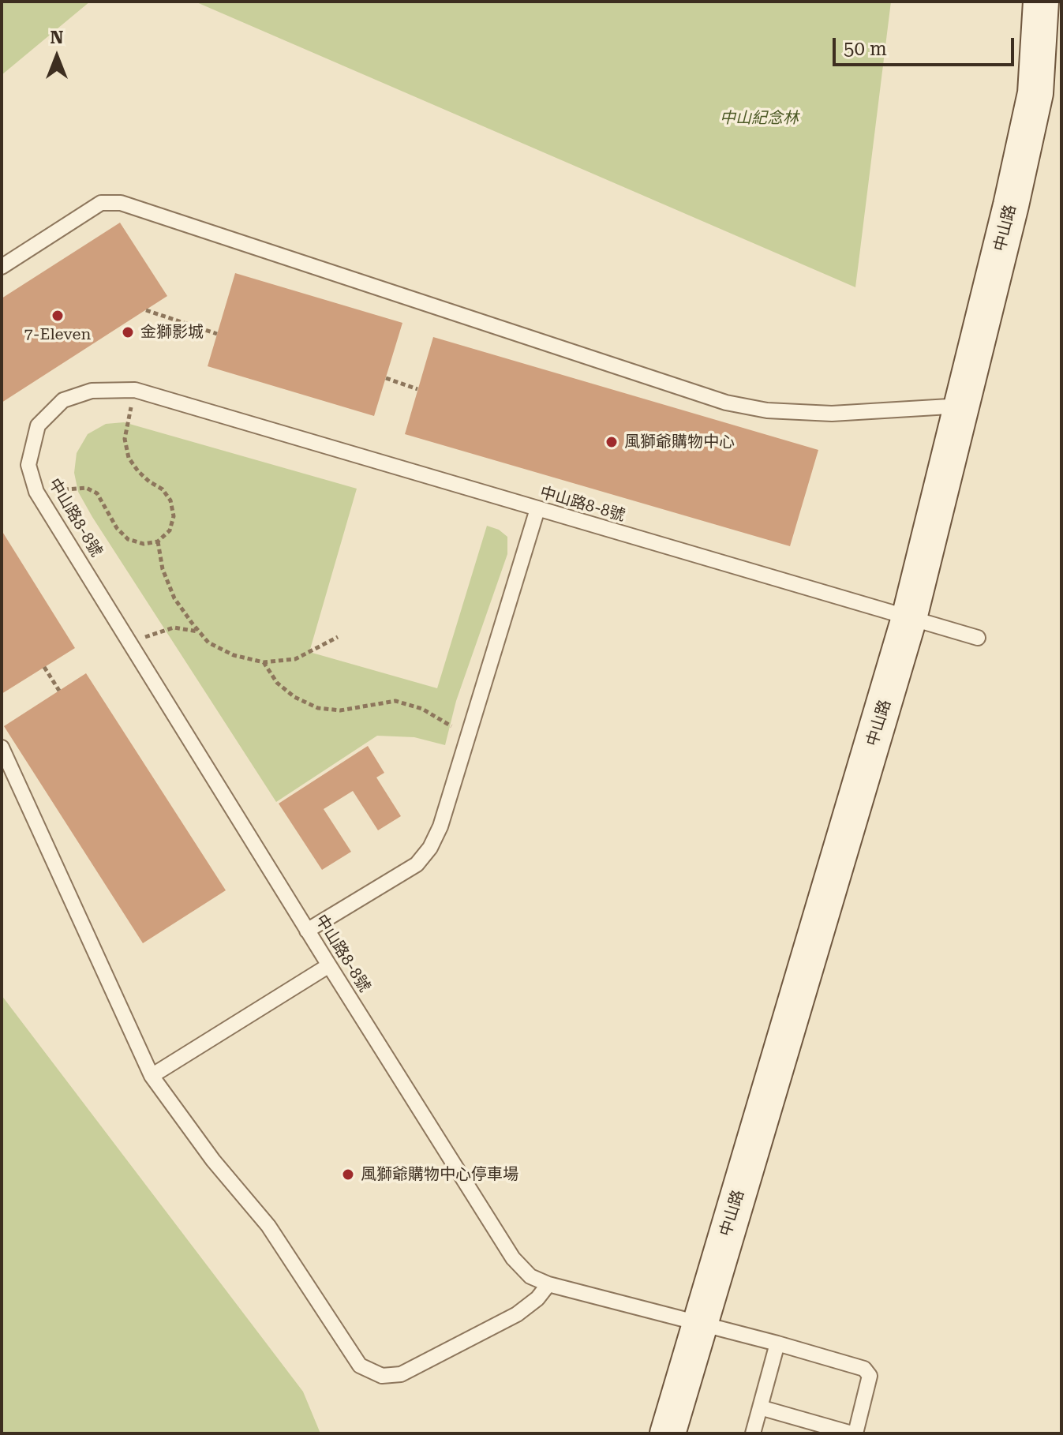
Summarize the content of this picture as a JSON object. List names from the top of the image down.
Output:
{
  "streets": {
    "main road": ["中山路"],
    "lane": ["中山路8-8號"]
  },
  "crossings": [
    ["中山路", "中山路8-8號"]
  ],
  "parks": ["中山紀念林"],
  "places": [
    "7-Eleven",
    "金獅影城",
    "風獅爺購物中心",
    "風獅爺購物中心停車場"
  ],
  "scale_bar": "50 m",
  "north": "top"
}
